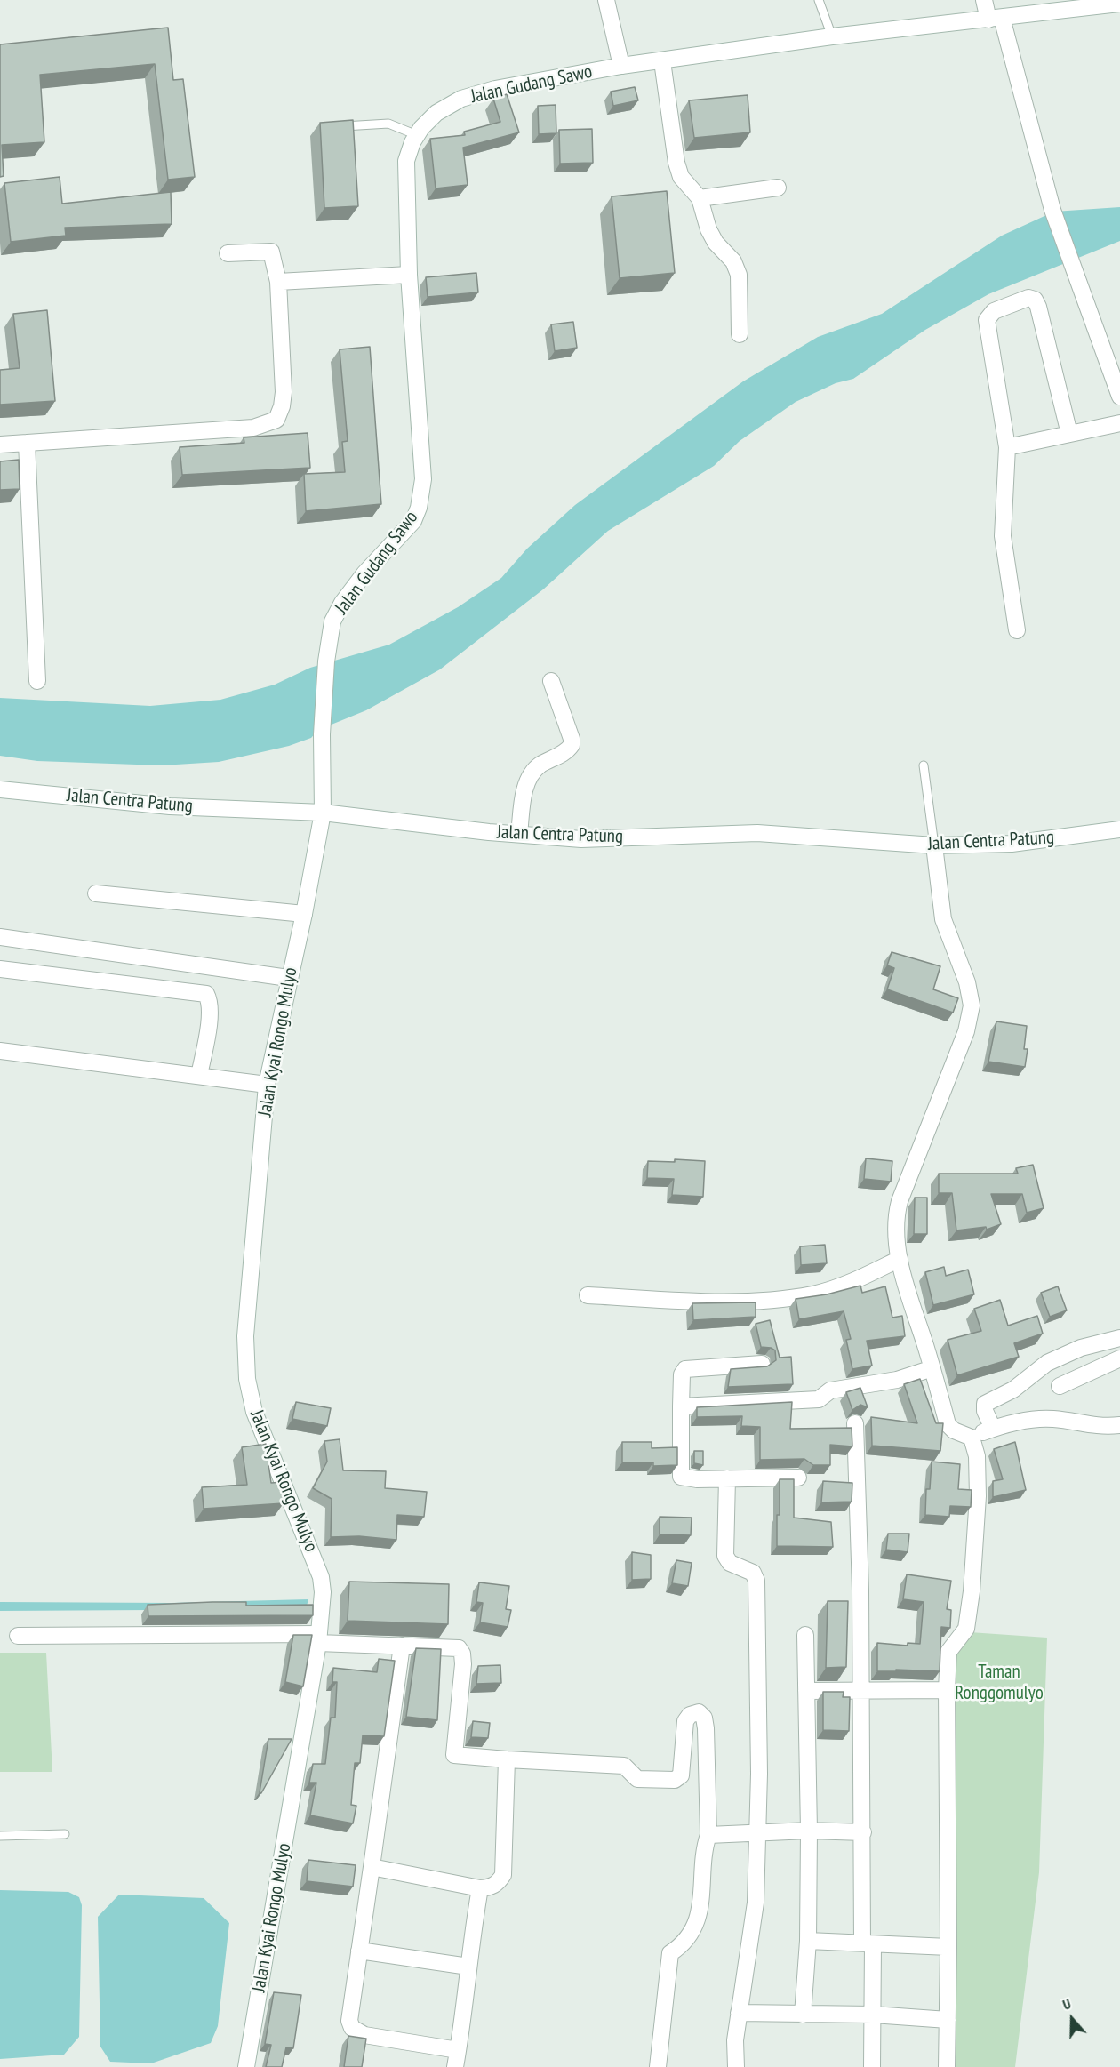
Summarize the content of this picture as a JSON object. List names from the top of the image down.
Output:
{
  "streets": {
    "street": ["Jalan Gudang Sawo", "Jalan Centra Patung", "Jalan Kyai Rongo Mulyo"]
  },
  "crossings": [
    ["Jalan Gudang Sawo", "Jalan Kyai Rongo Mulyo"],
    ["Jalan Centra Patung", "Jalan Kyai Rongo Mulyo"]
  ],
  "parks": ["Taman Ronggomulyo"],
  "north": "top"
}
